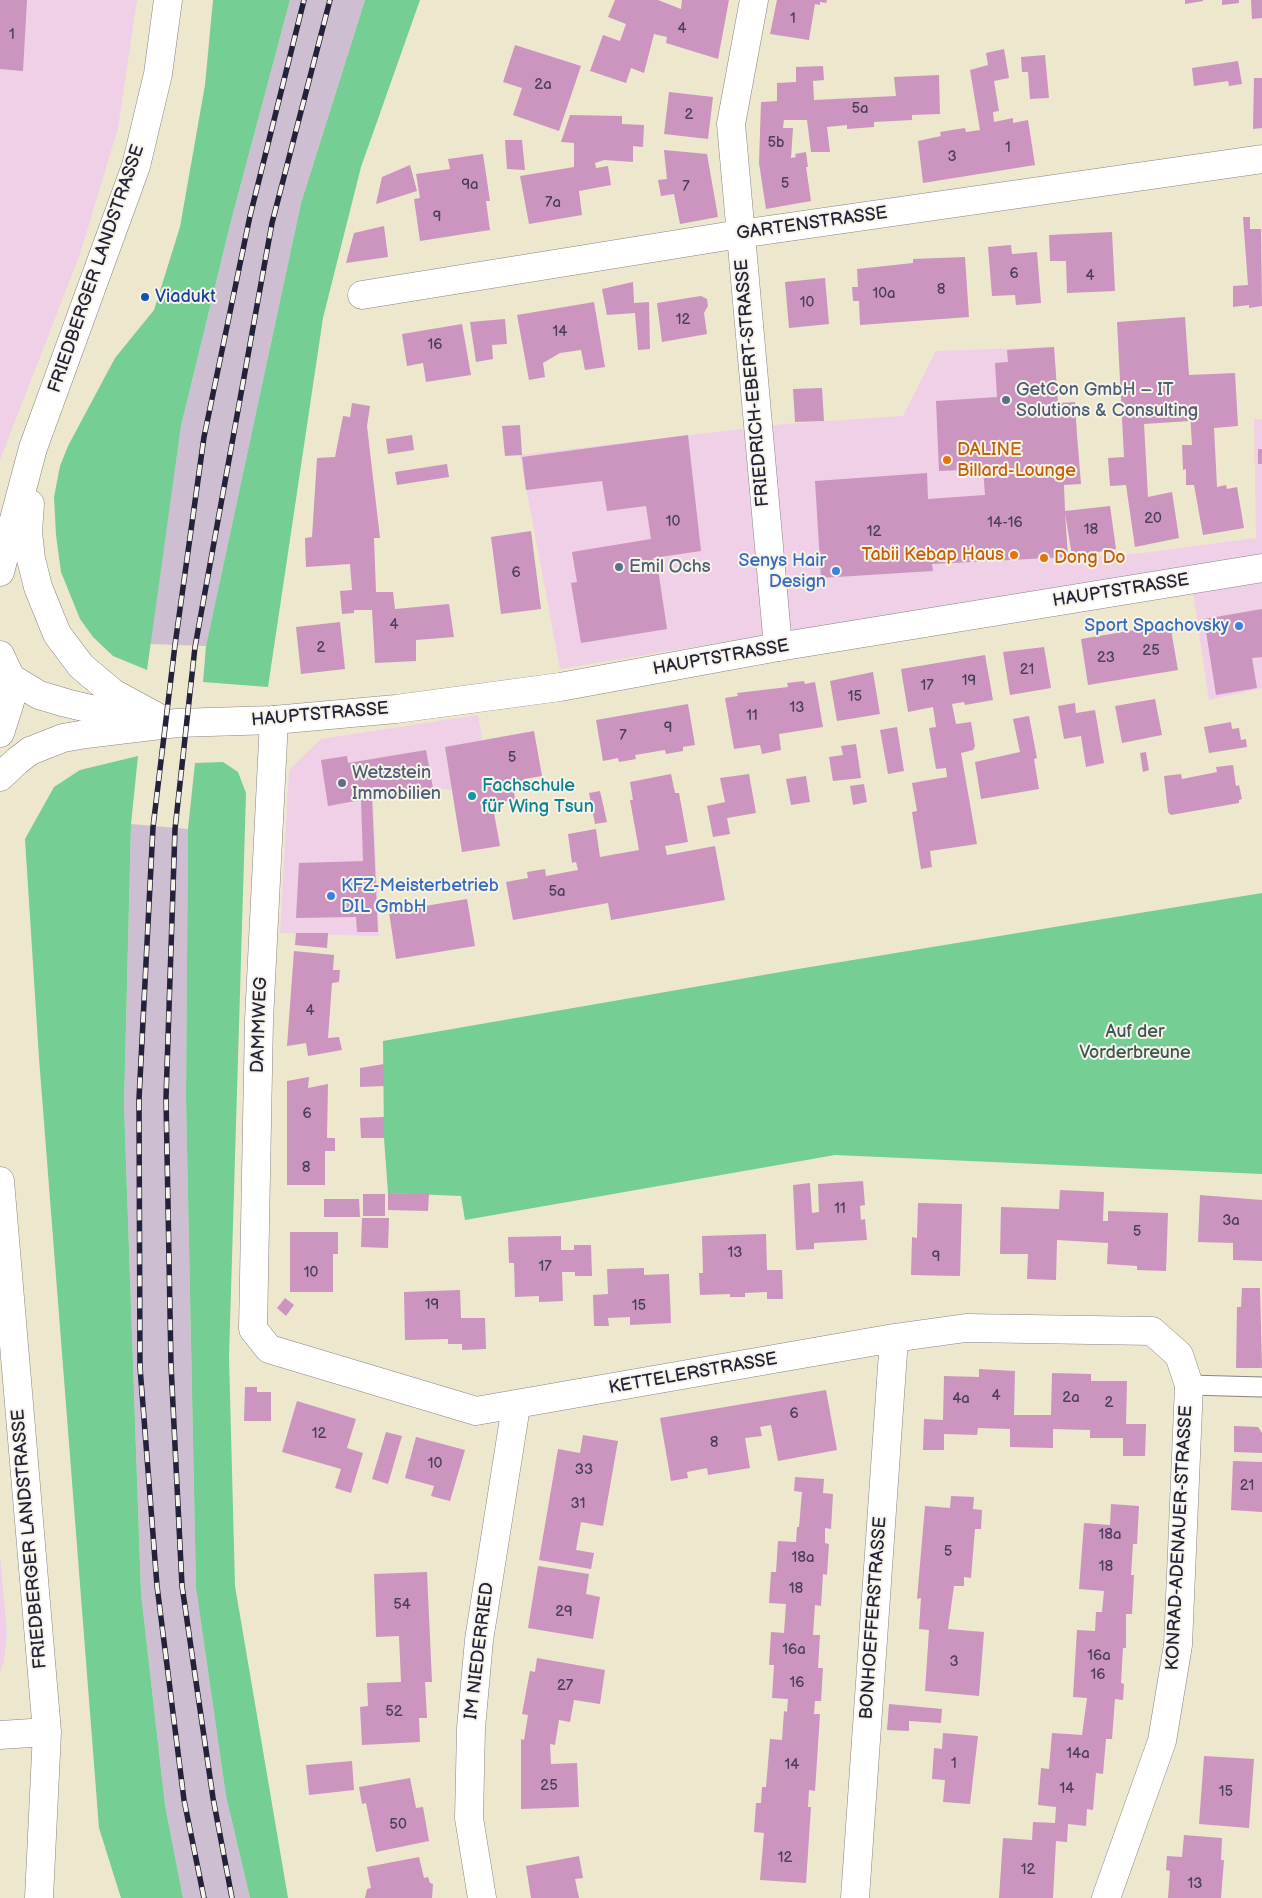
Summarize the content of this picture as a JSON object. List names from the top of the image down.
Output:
{
  "streets": {
    "street": [
      "GARTENSTRASSE",
      "FRIEDBERGER LANDSTRASSE",
      "FRIEDRICH-EBERT-STRASSE",
      "HAUPTSTRASSE",
      "DAMMWEG",
      "KETTELERSTRASSE",
      "KONRAD-ADENAUER-STRASSE",
      "BONHOEFFERSTRASSE",
      "IM NIEDERRIED"
    ]
  },
  "crossings": [
    ["GARTENSTRASSE", "FRIEDRICH-EBERT-STRASSE"],
    ["FRIEDRICH-EBERT-STRASSE", "HAUPTSTRASSE"],
    ["HAUPTSTRASSE", "DAMMWEG"],
    ["DAMMWEG", "KETTELERSTRASSE"],
    ["KETTELERSTRASSE", "KONRAD-ADENAUER-STRASSE"],
    ["KETTELERSTRASSE", "BONHOEFFERSTRASSE"],
    ["KETTELERSTRASSE", "IM NIEDERRIED"]
  ],
  "parks": ["Auf der Vorderbreune"],
  "places": [
    "Viadukt",
    "GetCon GmbH – IT Solutions & Consulting",
    "DALINE Billard-Lounge",
    "Tabii Kebap Haus",
    "Dong Do",
    "Emil Ochs",
    "Senys Hair Design",
    "Sport Spachovsky",
    "Wetzstein Immobilien",
    "Fachschule für Wing Tsun",
    "KFZ-Meisterbetrieb DIL GmbH"
  ],
  "house_numbers": [
    "1",
    "4",
    "1",
    "2a",
    "5a",
    "2",
    "5b",
    "1",
    "3",
    "5",
    "9a",
    "7",
    "7a",
    "9",
    "6",
    "4",
    "8",
    "10a",
    "10",
    "12",
    "14",
    "16",
    "20",
    "10",
    "14-16",
    "18",
    "12",
    "6",
    "4",
    "2",
    "25",
    "23",
    "21",
    "19",
    "17",
    "15",
    "13",
    "11",
    "9",
    "7",
    "5",
    "5a",
    "4",
    "6",
    "8",
    "11",
    "3a",
    "5",
    "13",
    "9",
    "17",
    "10",
    "19",
    "15",
    "4",
    "2a",
    "4a",
    "2",
    "6",
    "12",
    "8",
    "10",
    "33",
    "21",
    "31",
    "18a",
    "5",
    "18a",
    "18",
    "18",
    "54",
    "29",
    "16a",
    "16a",
    "3",
    "16",
    "16",
    "27",
    "52",
    "14a",
    "1",
    "14",
    "25",
    "14",
    "15",
    "50",
    "12",
    "12",
    "13"
  ]
}
